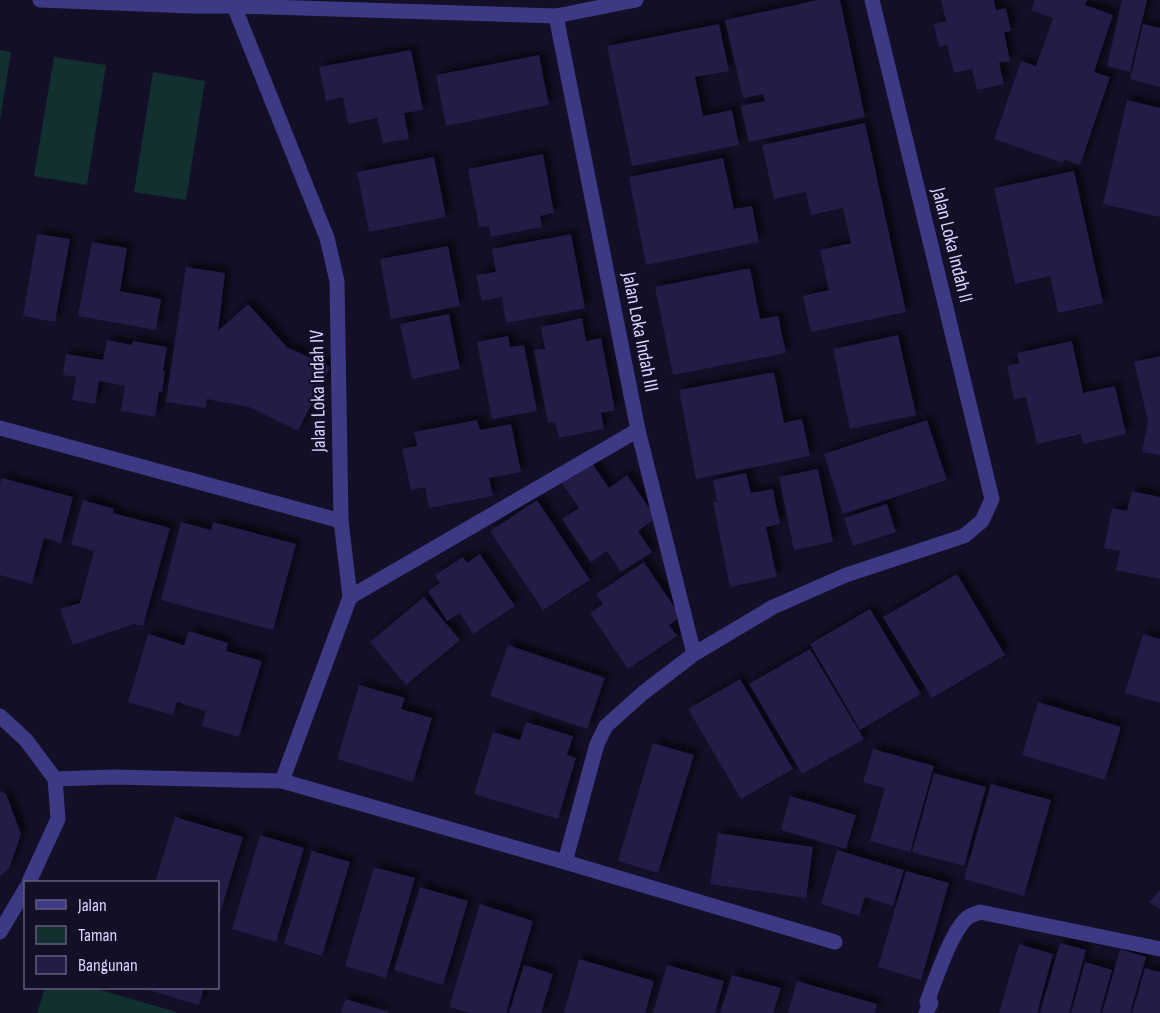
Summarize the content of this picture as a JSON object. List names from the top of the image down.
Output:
{
  "streets": {
    "street": ["Jalan Loka Indah II", "Jalan Loka Indah III", "Jalan Loka Indah IV"]
  },
  "crossings": [
    ["Jalan Loka Indah II", "Jalan Loka Indah III"]
  ],
  "legend": ["Jalan", "Taman", "Bangunan"]
}
